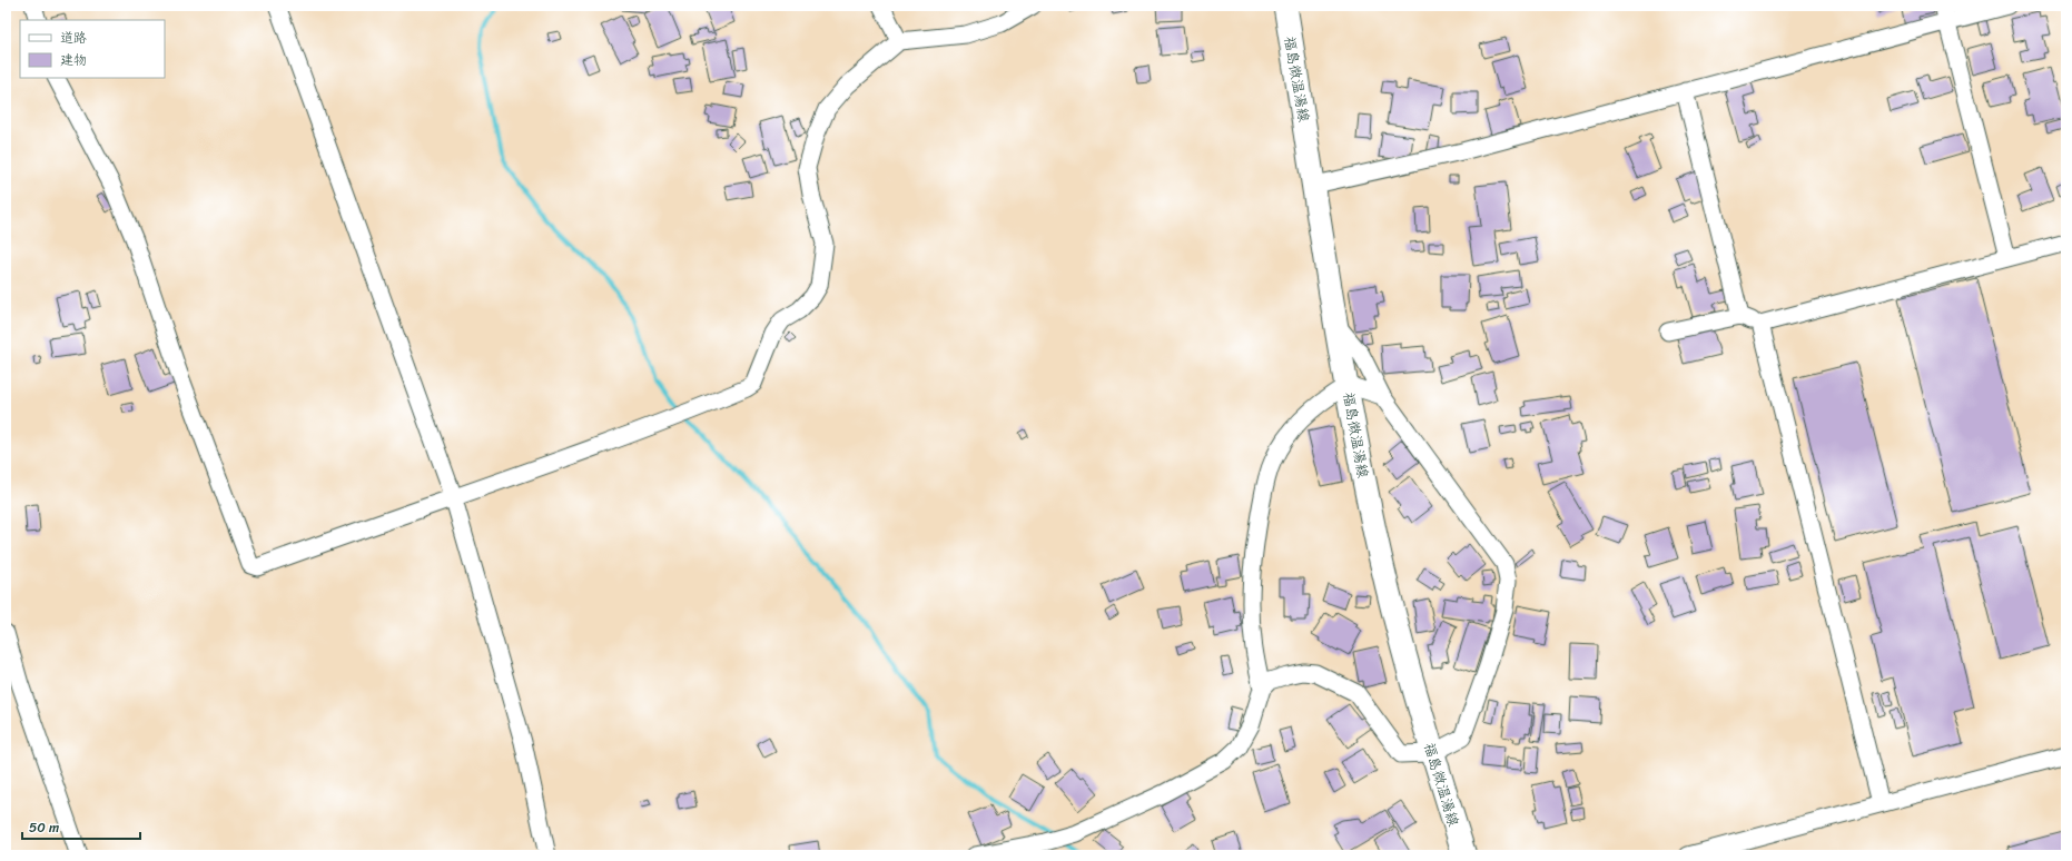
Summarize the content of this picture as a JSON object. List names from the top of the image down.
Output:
{
  "streets": {
    "main road": ["福島微温湯線"]
  },
  "legend": ["道路", "建物"],
  "scale_bar": "50 m"
}
